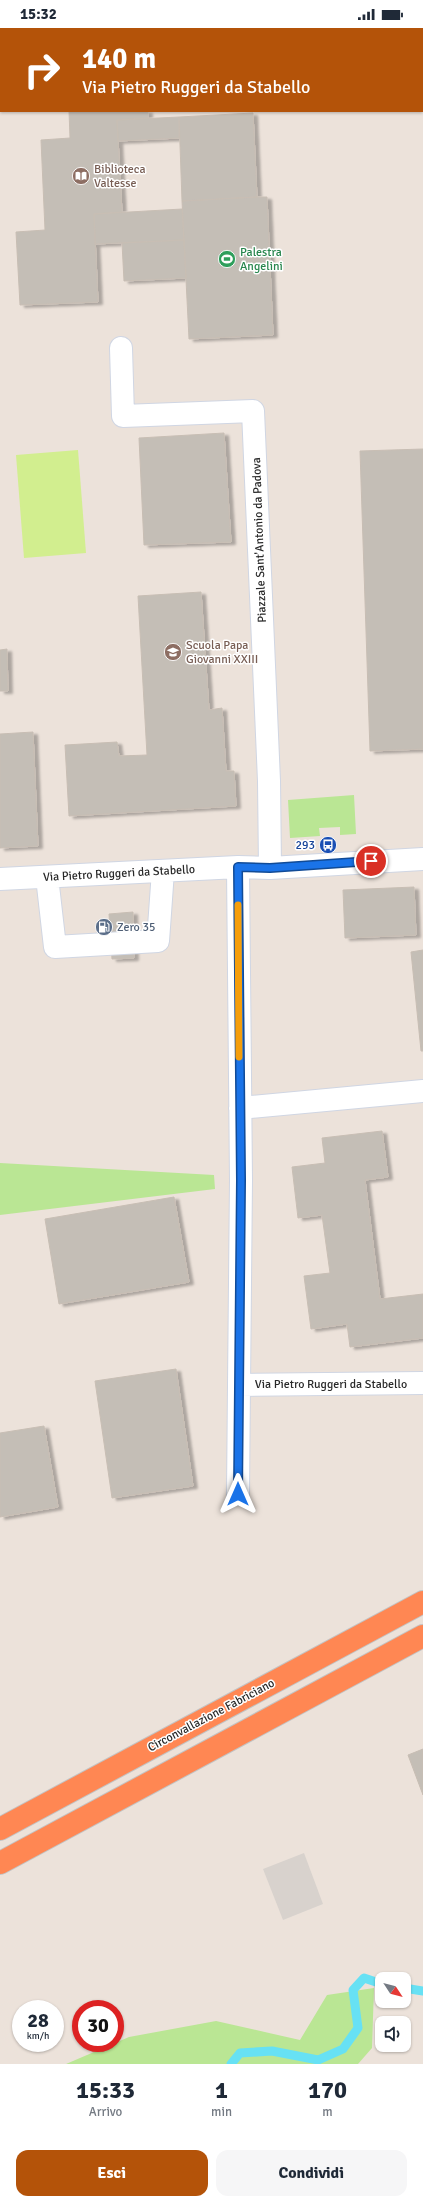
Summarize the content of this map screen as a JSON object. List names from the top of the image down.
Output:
{
  "streets": {
    "highway": ["Circonvallazione Fabriciano"],
    "street": ["Piazzale Sant'Antonio da Padova", "Via Pietro Ruggeri da Stabello"]
  },
  "crossings": [
    ["Piazzale Sant'Antonio da Padova", "Via Pietro Ruggeri da Stabello"]
  ],
  "places": {
    "library": ["Biblioteca Valtesse"],
    "sports": ["Palestra Angelini"],
    "school or university": ["Scuola Papa Giovanni XXIII"],
    "bus stop": ["293"],
    "fuel station": ["Zero 35"]
  },
  "north": "bottom right",
  "page": {
    "status": "15:32",
    "turn": ["140 m", "Via Pietro Ruggeri da Stabello"],
    "speed": "28 km/h",
    "limit": "30",
    "eta": [
      "15:33",
      "Arrivo",
      "1",
      "min",
      "170",
      "m"
    ],
    "buttons": ["Esci", "Condividi"]
  }
}
